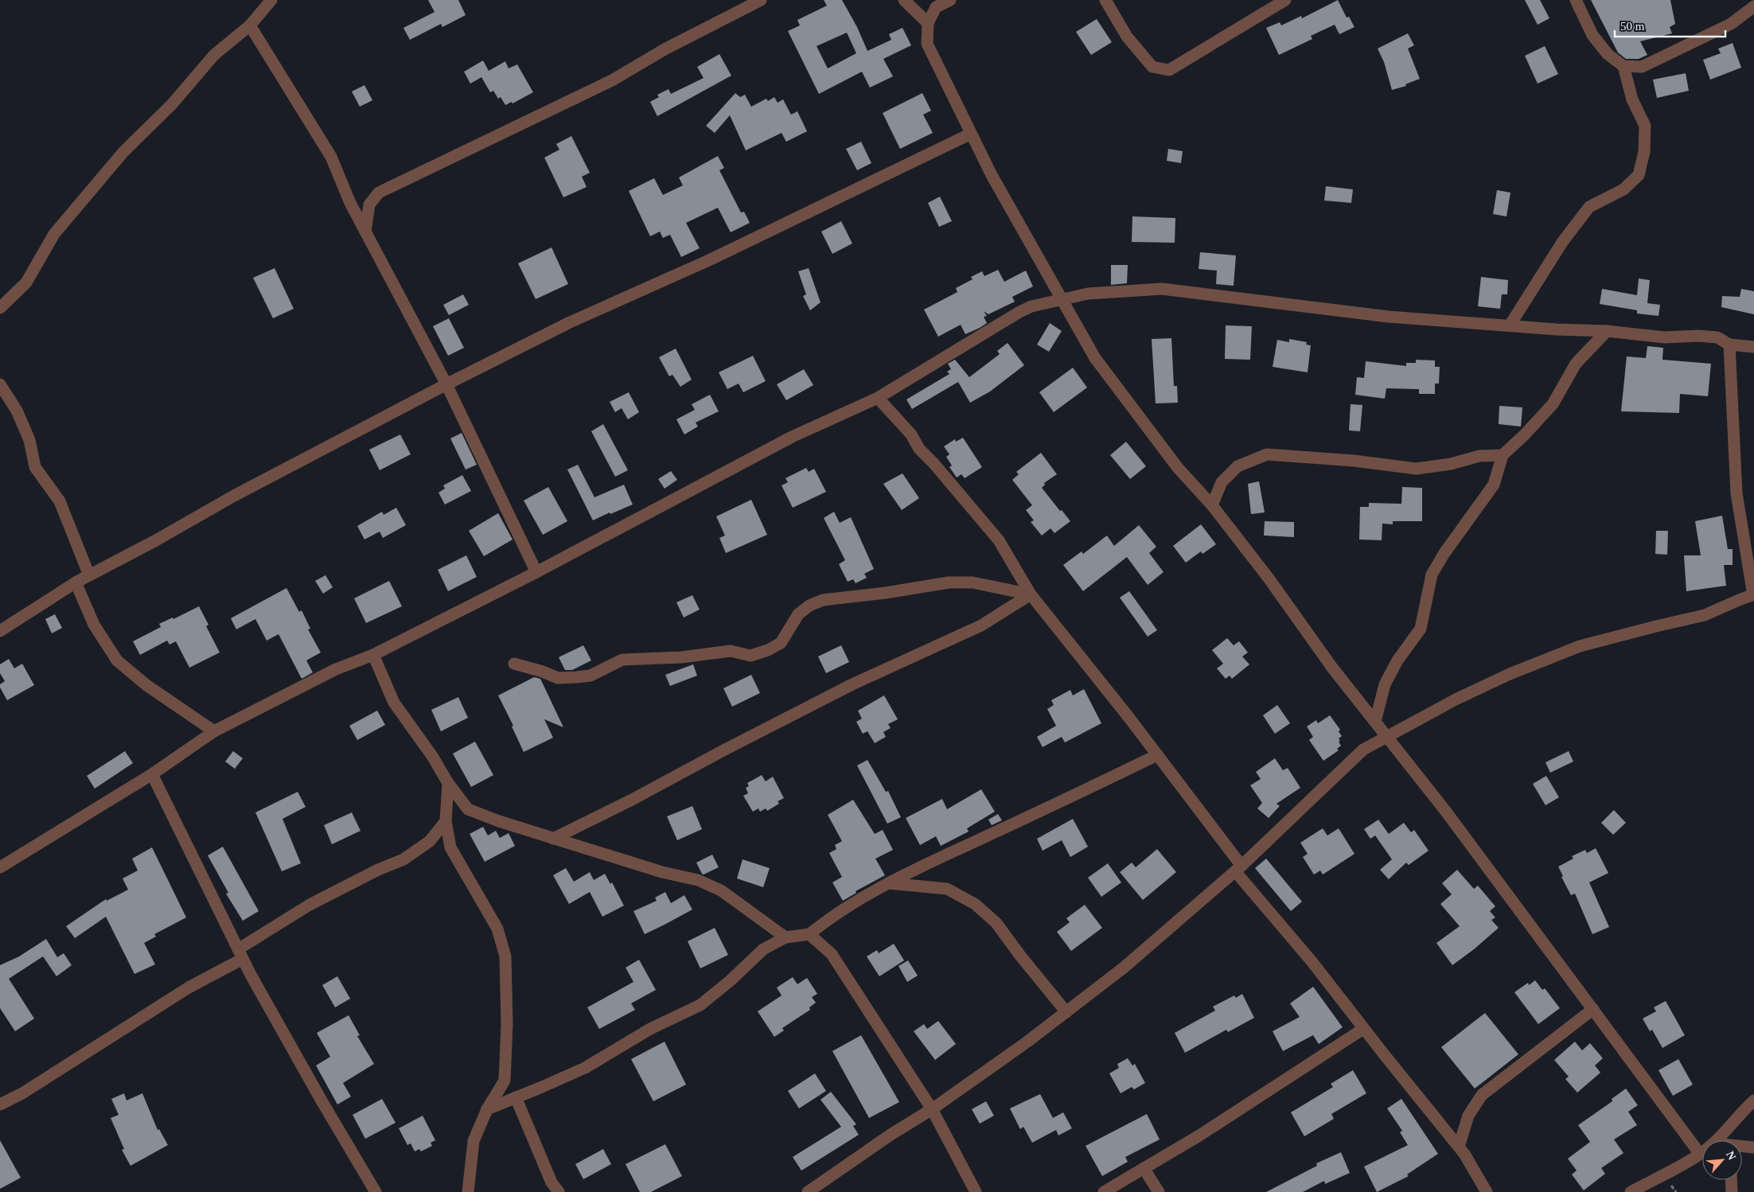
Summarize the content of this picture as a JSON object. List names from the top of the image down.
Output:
{
  "scale_bar": "50 m",
  "north": "top right"
}
